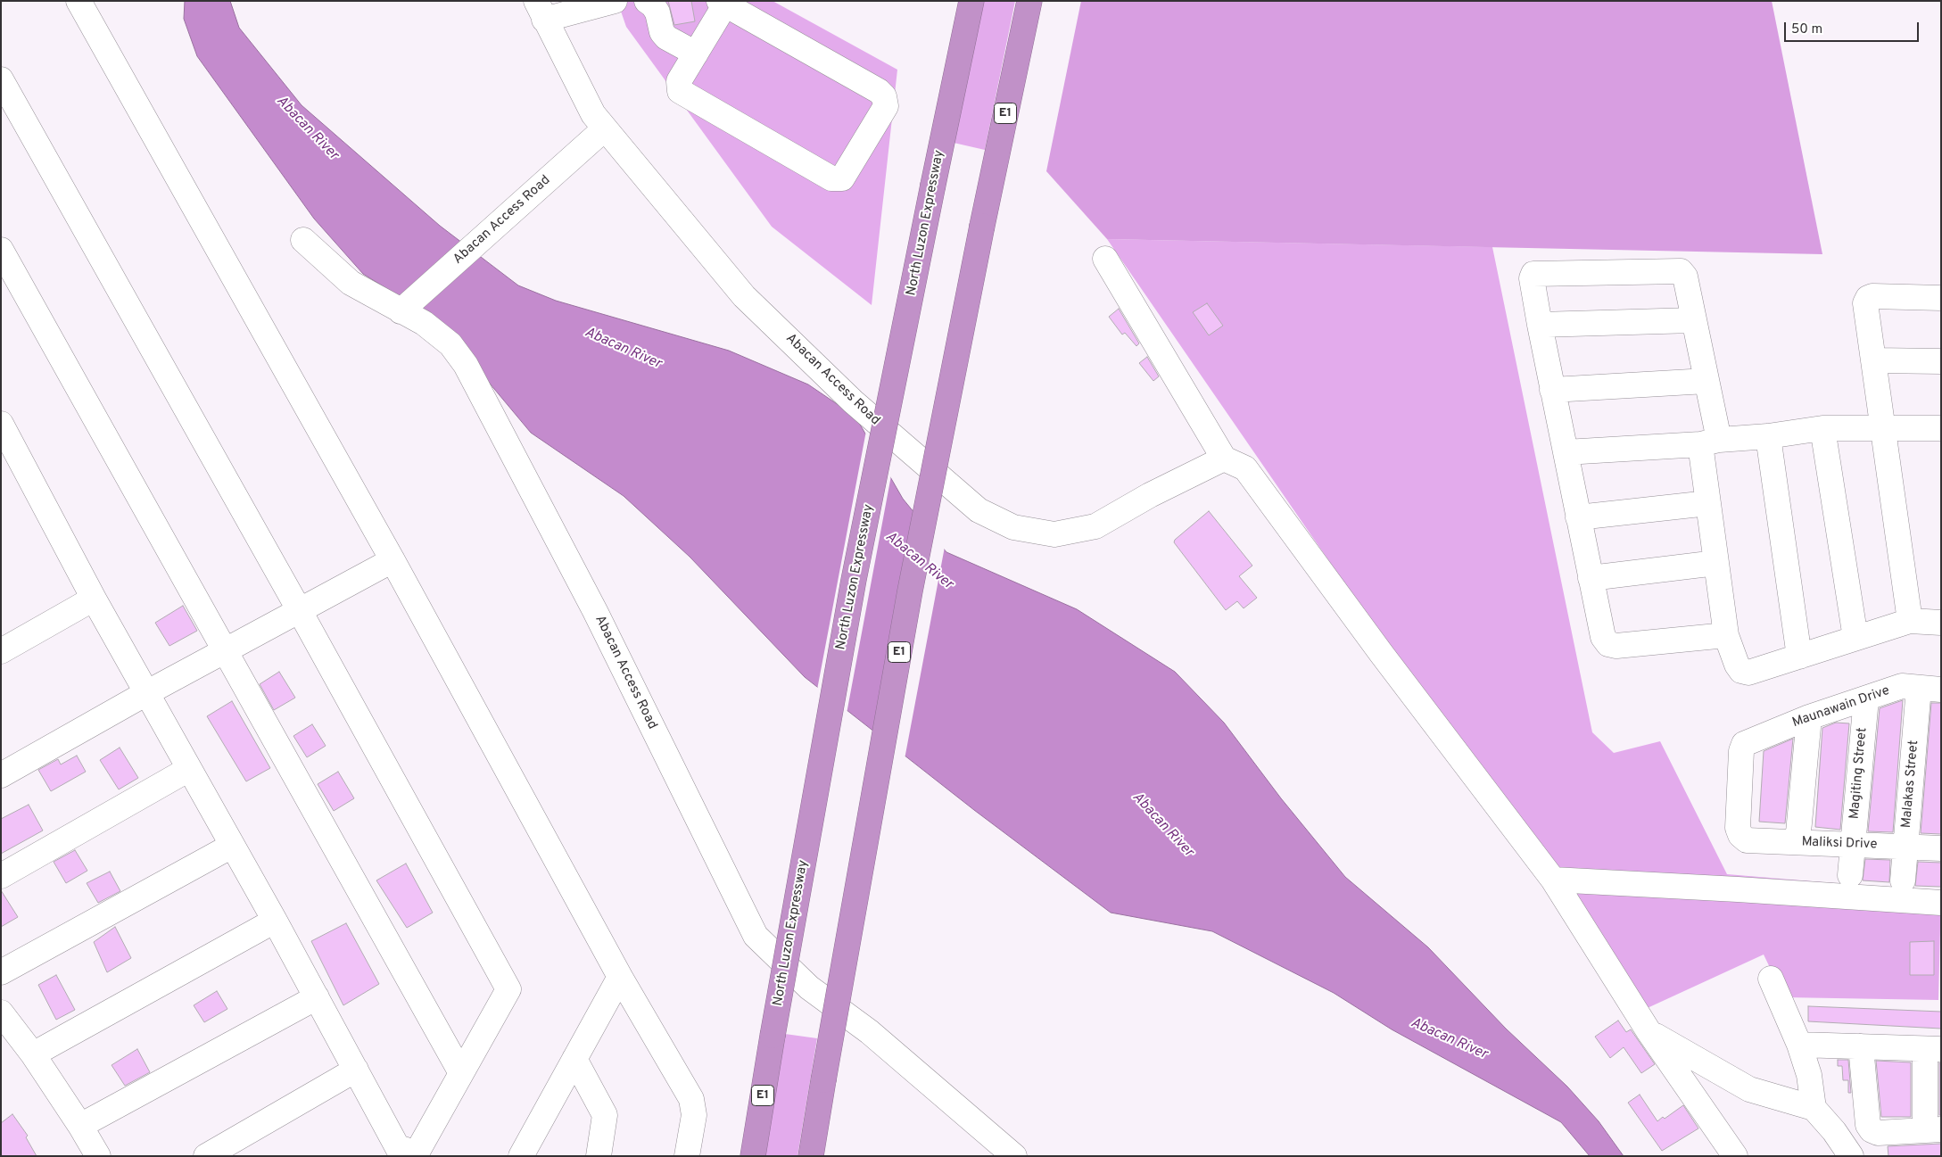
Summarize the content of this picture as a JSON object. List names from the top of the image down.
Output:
{
  "streets": {
    "highway": ["E1", "North Luzon Expressway"],
    "street": [
      "Abacan Access Road",
      "Maunawain Drive",
      "Magiting Street",
      "Malakas Street",
      "Maliksi Drive"
    ]
  },
  "crossings": [
    ["Maunawain Drive", "Magiting Street"],
    ["Maunawain Drive", "Malakas Street"],
    ["Maunawain Drive", "Maliksi Drive"],
    ["Magiting Street", "Maliksi Drive"],
    ["Malakas Street", "Maliksi Drive"]
  ],
  "water": ["Abacan River"],
  "scale_bar": "50 m"
}
